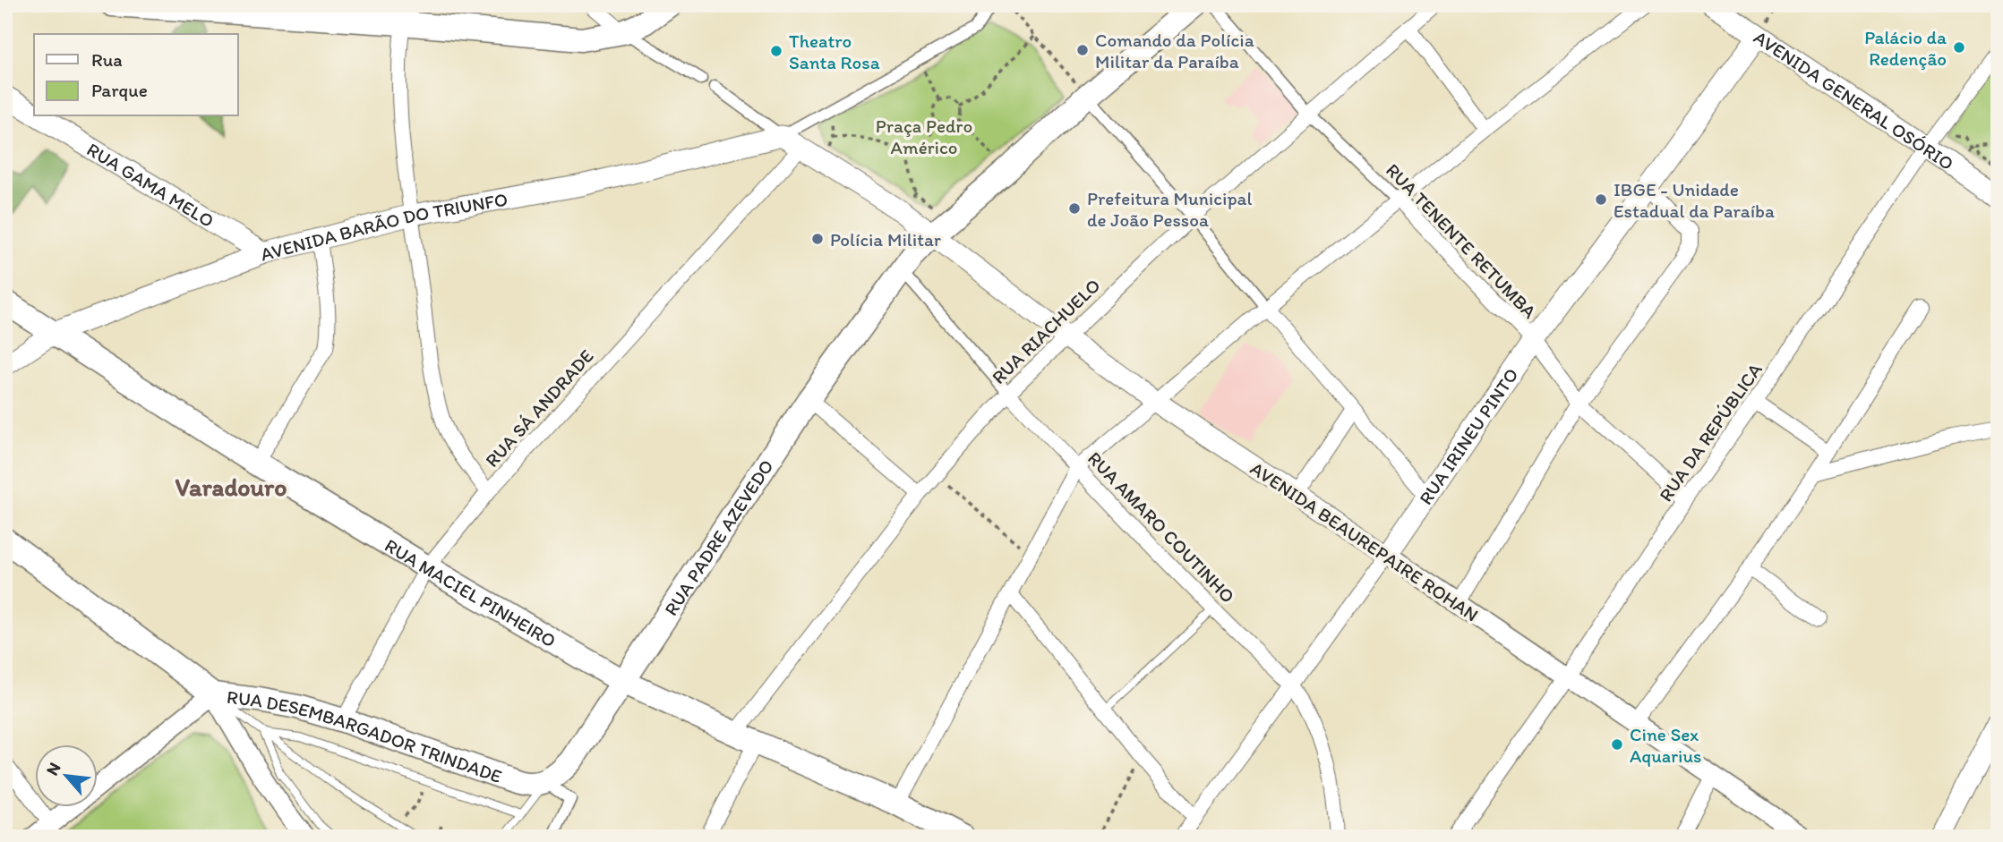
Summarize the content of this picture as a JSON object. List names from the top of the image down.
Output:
{
  "streets": {
    "main road": [
      "AVENIDA GENERAL OSÓRIO",
      "RUA GAMA MELO",
      "AVENIDA BARÃO DO TRIUNFO",
      "RUA IRINEU PINTO",
      "RUA PADRE AZEVEDO",
      "AVENIDA BEAUREPAIRE ROHAN",
      "RUA MACIEL PINHEIRO",
      "RUA DESEMBARGADOR TRINDADE"
    ],
    "street": [
      "RUA TENENTE RETUMBA",
      "RUA RIACHUELO",
      "RUA SÁ ANDRADE",
      "RUA DA REPÚBLICA",
      "RUA AMARO COUTINHO"
    ]
  },
  "crossings": [
    ["AVENIDA GENERAL OSÓRIO", "RUA DA REPÚBLICA"],
    ["AVENIDA GENERAL OSÓRIO", "RUA IRINEU PINTO"],
    ["RUA GAMA MELO", "AVENIDA BARÃO DO TRIUNFO"],
    ["AVENIDA BARÃO DO TRIUNFO", "RUA MACIEL PINHEIRO"],
    ["RUA TENENTE RETUMBA", "RUA RIACHUELO"],
    ["RUA TENENTE RETUMBA", "RUA DA REPÚBLICA"],
    ["RUA TENENTE RETUMBA", "RUA IRINEU PINTO"],
    ["RUA RIACHUELO", "RUA AMARO COUTINHO"],
    ["RUA RIACHUELO", "AVENIDA BEAUREPAIRE ROHAN"],
    ["RUA RIACHUELO", "RUA MACIEL PINHEIRO"],
    ["RUA SÁ ANDRADE", "RUA MACIEL PINHEIRO"],
    ["RUA SÁ ANDRADE", "RUA DESEMBARGADOR TRINDADE"],
    ["RUA DA REPÚBLICA", "AVENIDA BEAUREPAIRE ROHAN"],
    ["RUA IRINEU PINTO", "RUA AMARO COUTINHO"],
    ["RUA IRINEU PINTO", "AVENIDA BEAUREPAIRE ROHAN"],
    ["RUA AMARO COUTINHO", "RUA PADRE AZEVEDO"],
    ["RUA PADRE AZEVEDO", "AVENIDA BEAUREPAIRE ROHAN"],
    ["RUA PADRE AZEVEDO", "RUA MACIEL PINHEIRO"],
    ["RUA PADRE AZEVEDO", "RUA DESEMBARGADOR TRINDADE"]
  ],
  "districts": ["Varadouro"],
  "parks": ["Praça Pedro Américo"],
  "places": [
    "Palácio da Redenção",
    "Comando da Polícia Militar da Paraíba",
    "Theatro Santa Rosa",
    "IBGE - Unidade Estadual da Paraíba",
    "Prefeitura Municipal de João Pessoa",
    "Polícia Militar",
    "Cine Sex Aquarius"
  ],
  "legend": ["Rua", "Parque"],
  "north": "top left"
}
